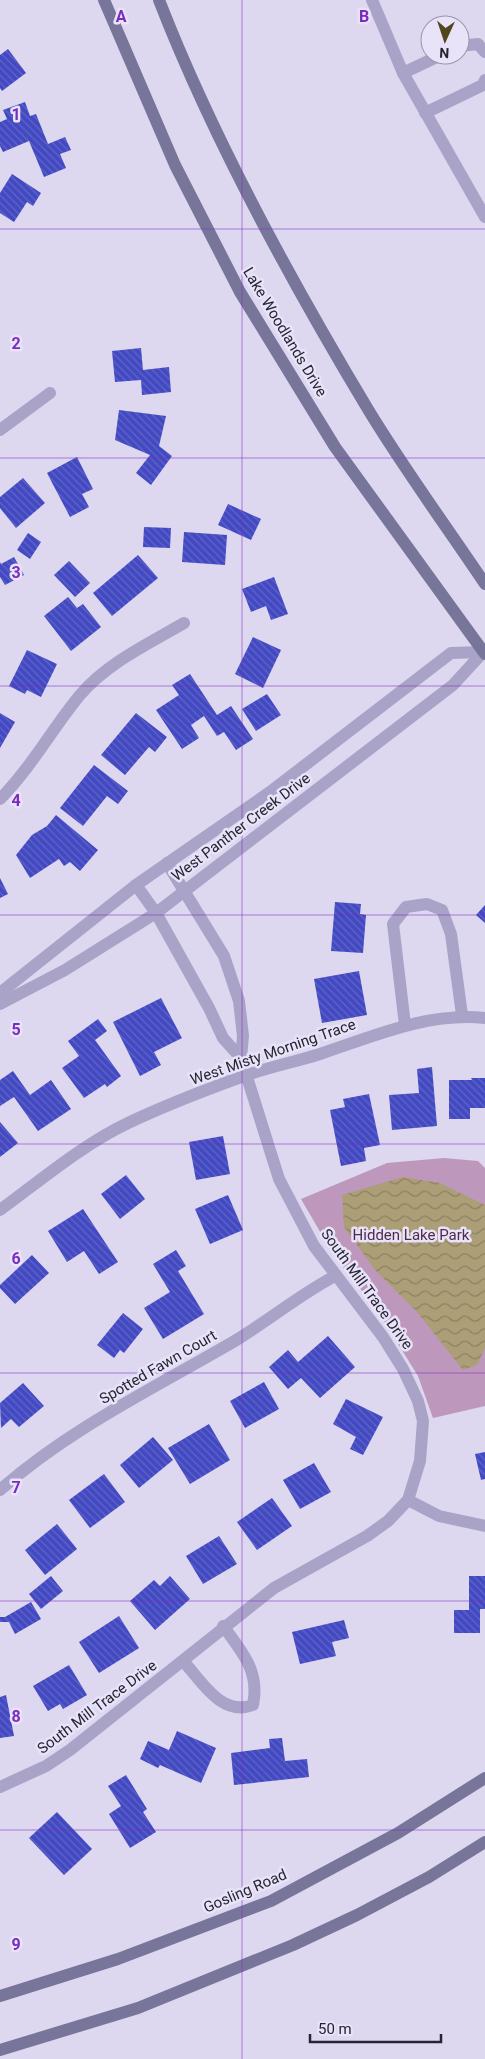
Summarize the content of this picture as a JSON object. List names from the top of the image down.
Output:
{
  "streets": {
    "main road": ["Lake Woodlands Drive", "Gosling Road"],
    "street": [
      "West Panther Creek Drive",
      "West Misty Morning Trace",
      "South Mill Trace Drive",
      "Spotted Fawn Court"
    ]
  },
  "crossings": [
    ["Lake Woodlands Drive", "West Panther Creek Drive"],
    ["West Panther Creek Drive", "South Mill Trace Drive"],
    ["West Misty Morning Trace", "South Mill Trace Drive"],
    ["South Mill Trace Drive", "Spotted Fawn Court"]
  ],
  "parks": ["Hidden Lake Park"],
  "scale_bar": "50 m",
  "north": "bottom",
  "grid": {
    "columns": ["A", "B"],
    "rows": [
      "1",
      "2",
      "3",
      "4",
      "5",
      "6",
      "7",
      "8",
      "9"
    ]
  }
}
